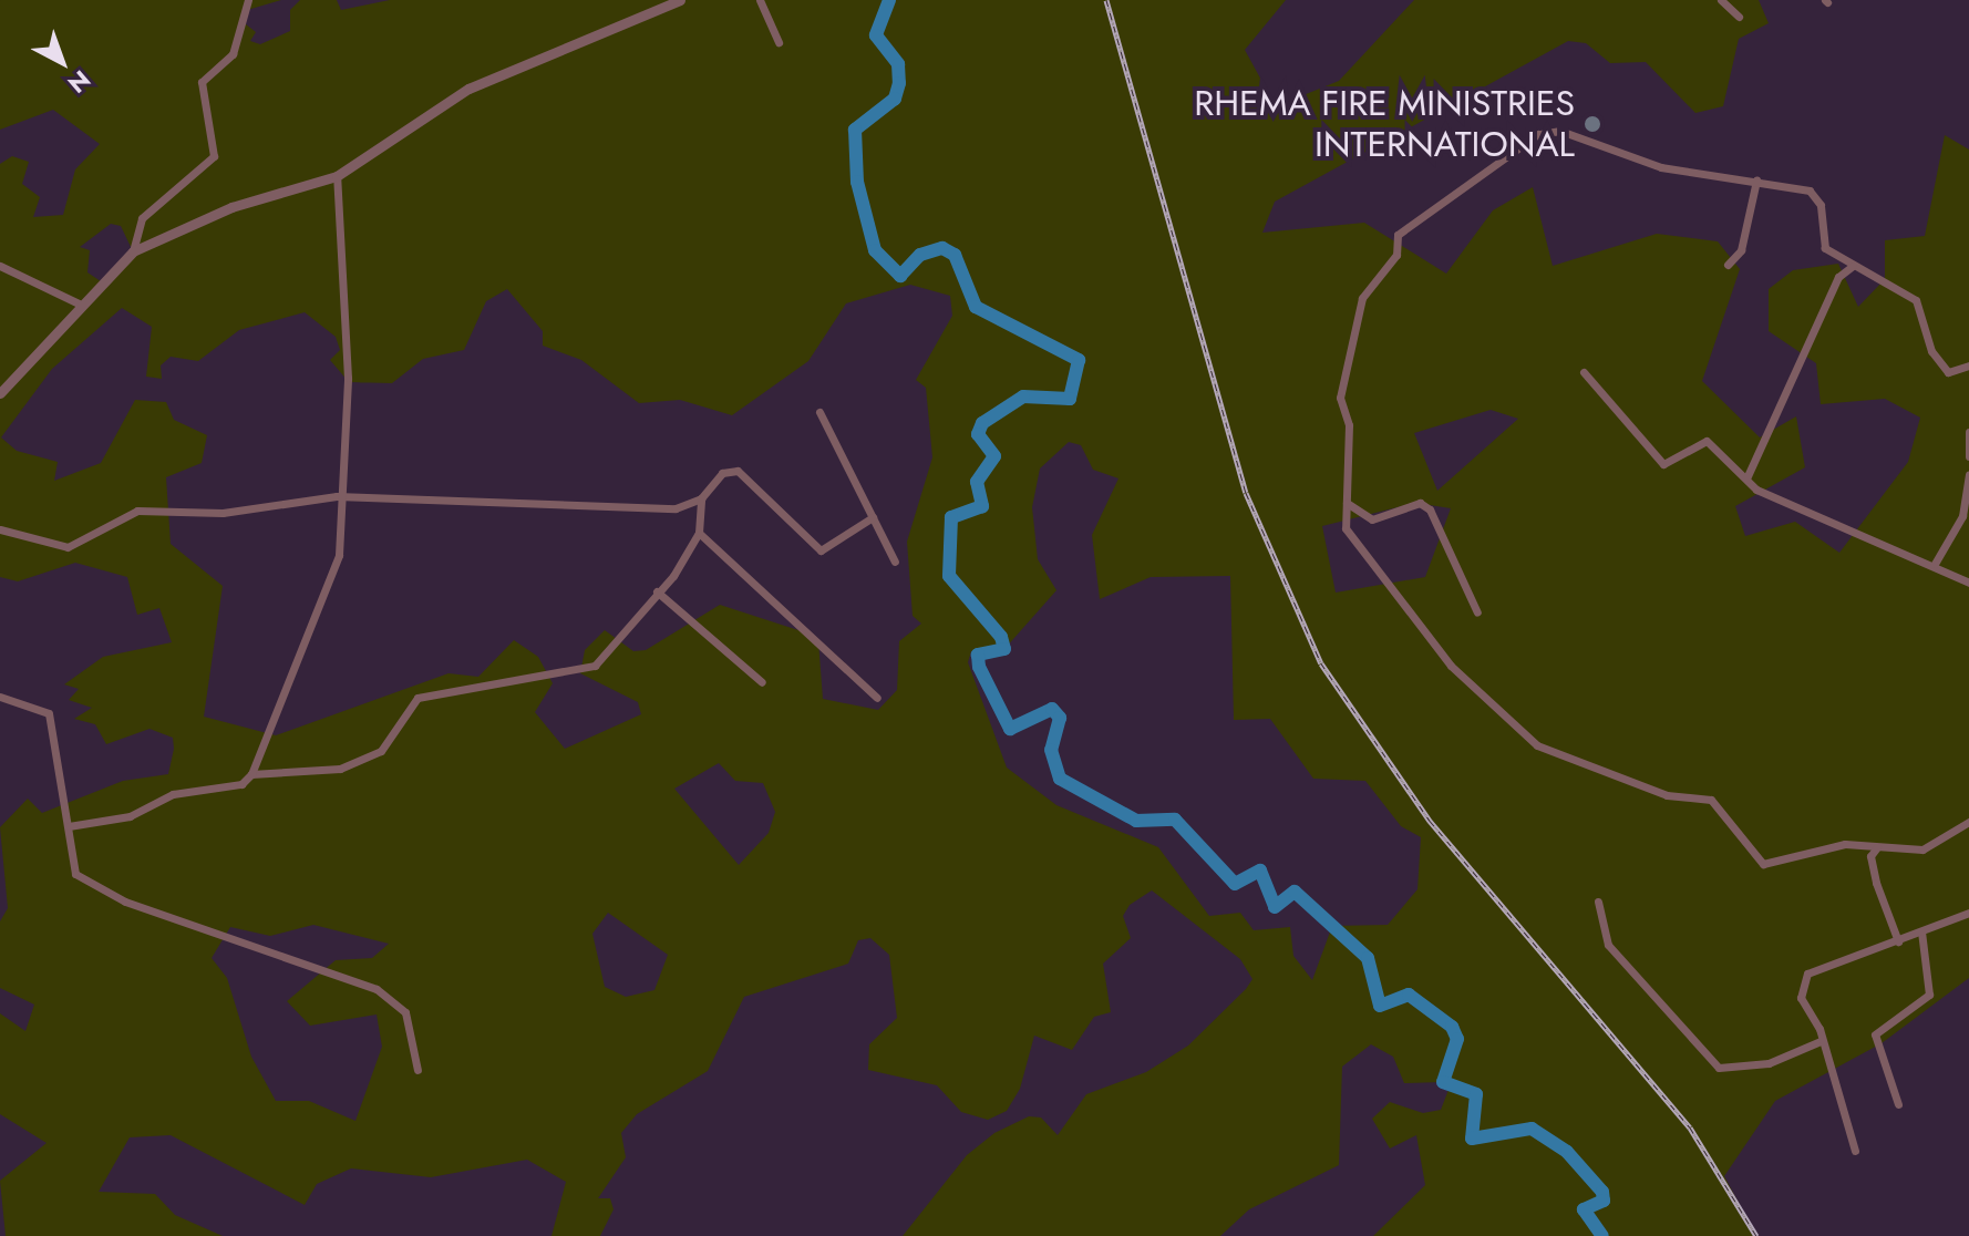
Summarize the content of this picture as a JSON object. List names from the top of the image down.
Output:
{
  "places": ["RHEMA FIRE MINISTRIES INTERNATIONAL"],
  "north": "bottom right"
}
